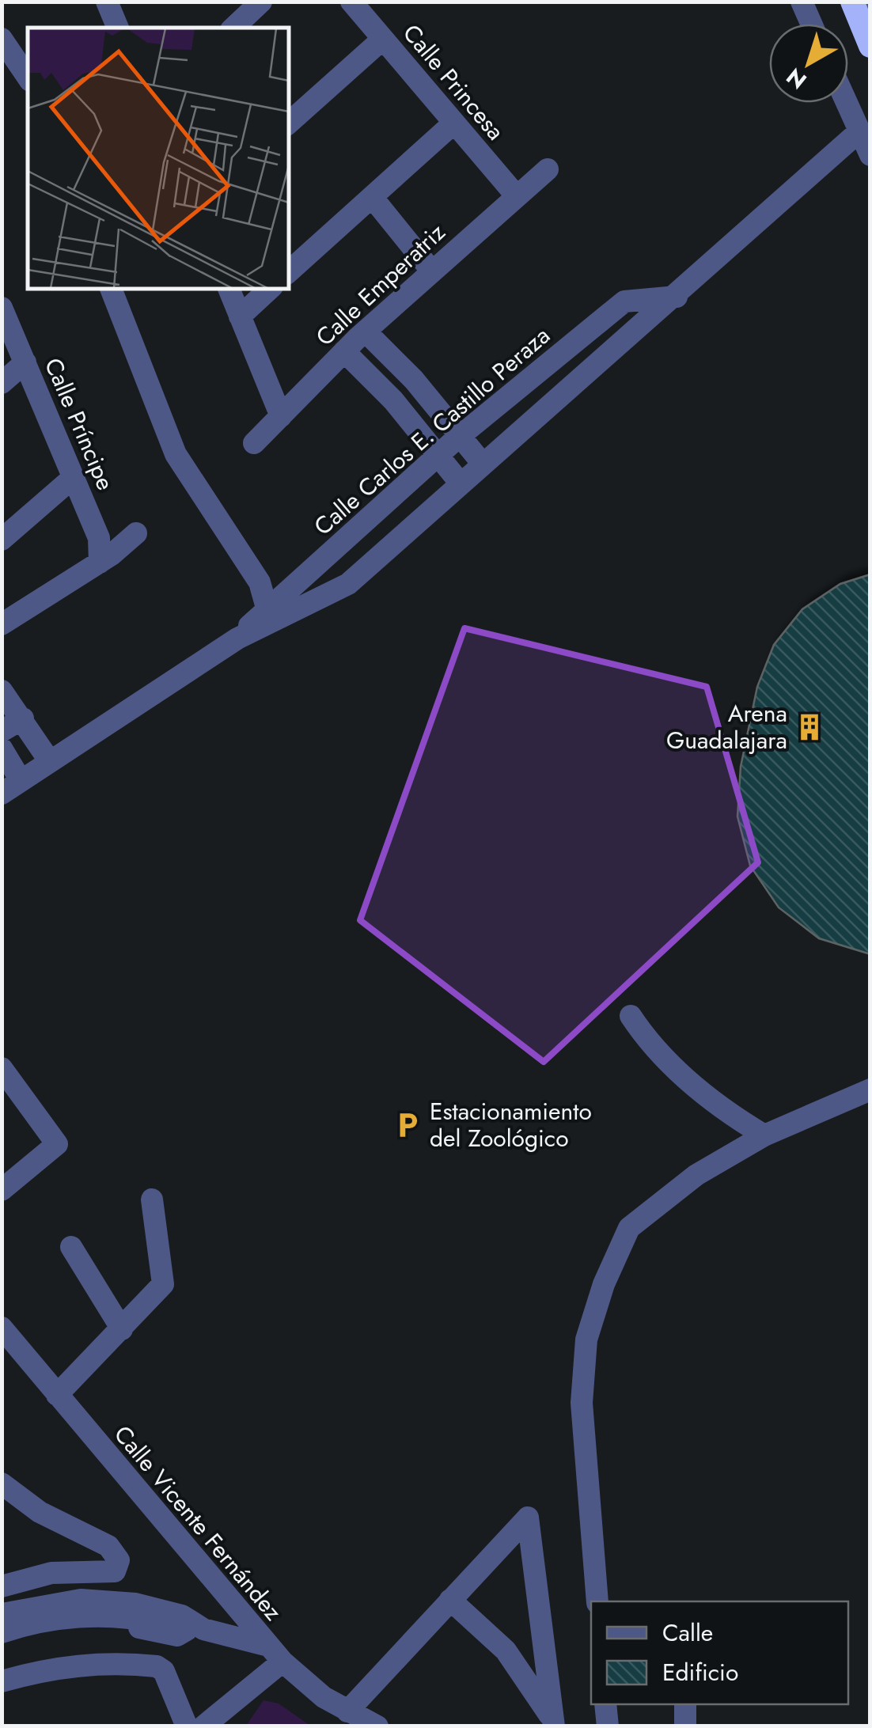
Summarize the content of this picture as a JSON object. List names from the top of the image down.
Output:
{
  "streets": {
    "street": [
      "Calle Princesa",
      "Calle Emperatriz",
      "Calle Príncipe",
      "Calle Carlos E. Castillo Peraza",
      "Calle Vicente Fernández"
    ]
  },
  "crossings": [
    ["Calle Princesa", "Calle Emperatriz"]
  ],
  "places": {
    "building": ["Arena Guadalajara"],
    "parking": ["Estacionamiento del Zoológico"]
  },
  "legend": ["Calle", "Edificio"],
  "north": "bottom left"
}
